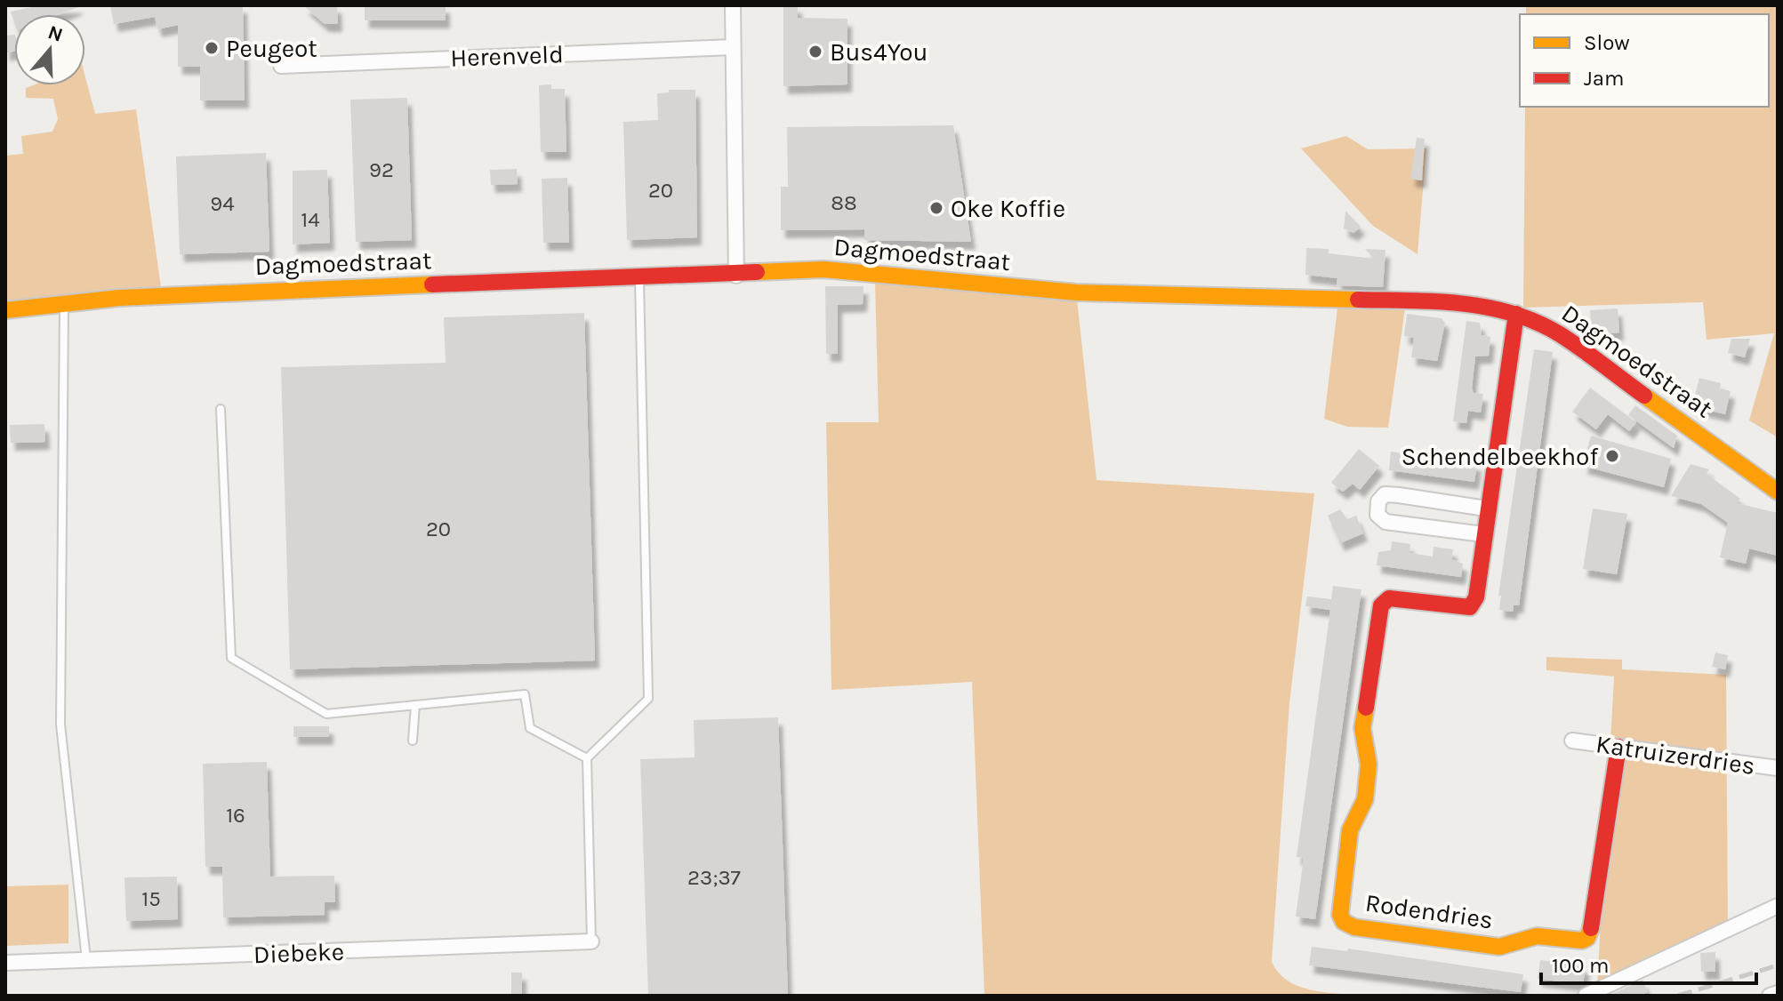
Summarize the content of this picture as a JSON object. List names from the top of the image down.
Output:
{
  "streets": {
    "street": [
      "Herenveld",
      "Dagmoedstraat",
      "Katruizerdries",
      "Rodendries",
      "Diebeke"
    ]
  },
  "crossings": [
    ["Dagmoedstraat", "Rodendries"],
    ["Katruizerdries", "Rodendries"]
  ],
  "places": [
    "Peugeot",
    "Bus4You",
    "Oke Koffie",
    "Schendelbeekhof"
  ],
  "house_numbers": [
    "92",
    "20",
    "88",
    "94",
    "14",
    "20",
    "16",
    "23;37",
    "15"
  ],
  "legend": ["Slow", "Jam"],
  "scale_bar": "100 m",
  "north": "top"
}
